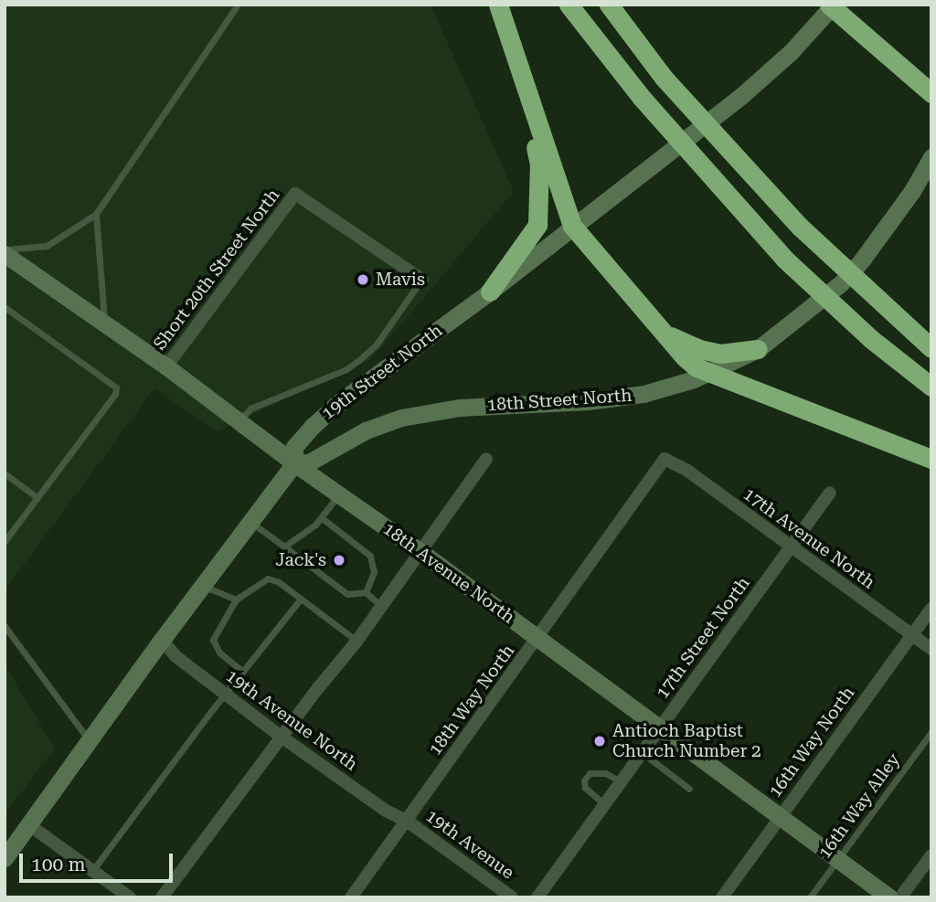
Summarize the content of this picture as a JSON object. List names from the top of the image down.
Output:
{
  "streets": {
    "main road": ["19th Street North", "18th Street North", "18th Avenue North"],
    "street": [
      "Short 20th Street North",
      "17th Avenue North",
      "17th Street North",
      "18th Way North",
      "19th Avenue North",
      "16th Way North",
      "19th Avenue"
    ],
    "lane": ["16th Way Alley"]
  },
  "crossings": [
    ["Short 20th Street North", "18th Avenue North"],
    ["19th Street North", "18th Street North"],
    ["19th Street North", "18th Avenue North"],
    ["19th Street North", "19th Avenue North"],
    ["18th Street North", "18th Avenue North"],
    ["17th Avenue North", "17th Street North"],
    ["17th Avenue North", "18th Way North"],
    ["17th Avenue North", "16th Way North"],
    ["18th Avenue North", "17th Street North"],
    ["18th Avenue North", "18th Way North"],
    ["18th Avenue North", "16th Way North"],
    ["18th Avenue North", "16th Way Alley"],
    ["18th Way North", "19th Avenue North"],
    ["18th Way North", "19th Avenue"],
    ["19th Avenue North", "19th Avenue"]
  ],
  "places": ["Mavis", "Jack's", "Antioch Baptist Church Number 2"],
  "scale_bar": "100 m"
}
